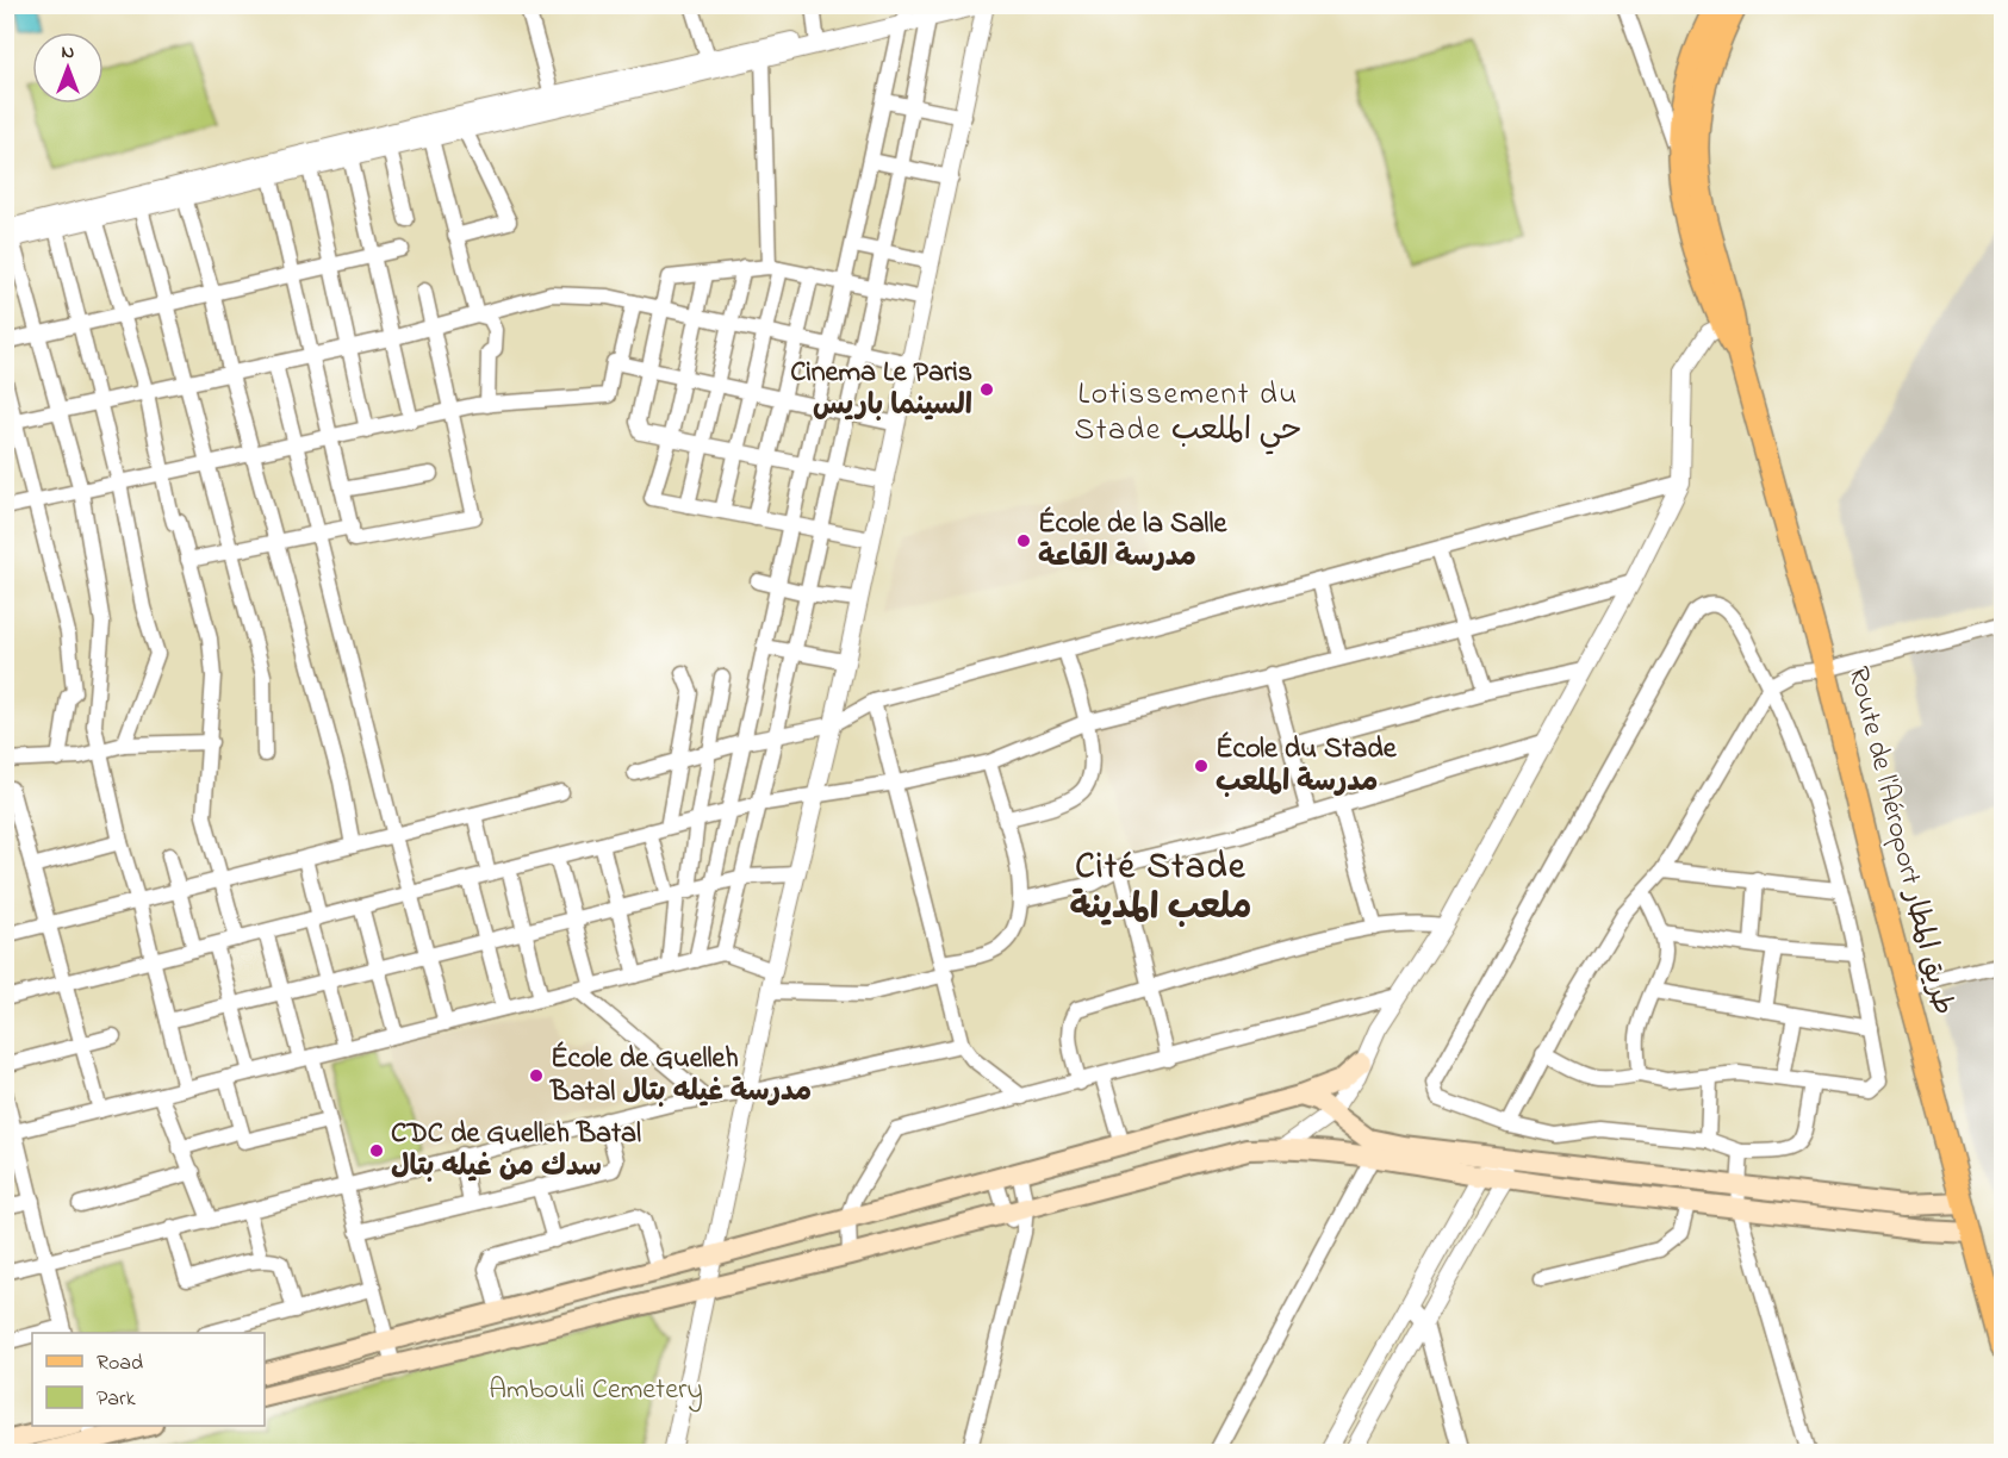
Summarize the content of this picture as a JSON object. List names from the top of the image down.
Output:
{
  "streets": {
    "main road": ["Route de l'Aéroport طريق المطار"]
  },
  "districts": ["Lotissement du Stade حي الملعب", "Cité Stade ملعب المدينة"],
  "parks": ["Ambouli Cemetery"],
  "places": [
    "Cinema Le Paris السينما باريس",
    "École de la Salle مدرسة القاعة",
    "École du Stade مدرسة الملعب",
    "École de Guelleh Batal مدرسة غيله بتال",
    "CDC de Guelleh Batal سدك من غيله بتال"
  ],
  "legend": ["Road", "Park"],
  "north": "top"
}
